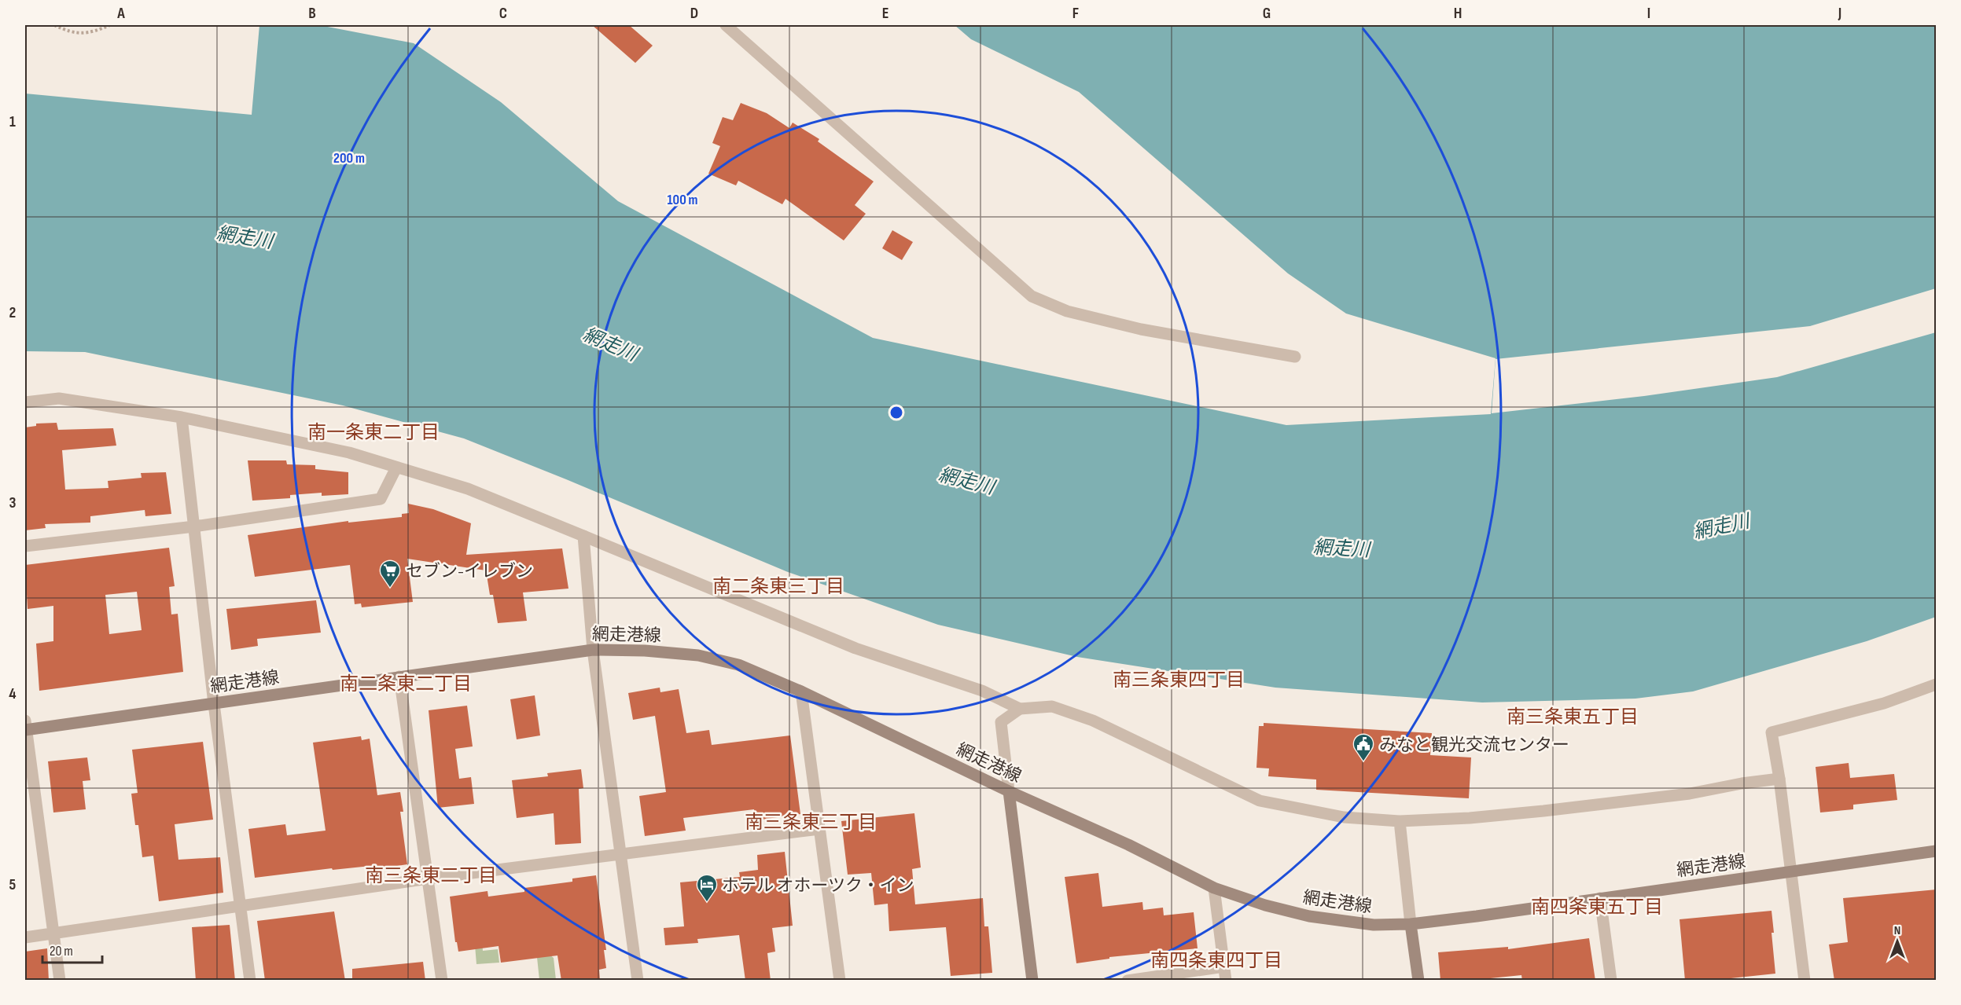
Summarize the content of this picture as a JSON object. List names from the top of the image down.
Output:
{
  "streets": {
    "main road": ["網走港線"]
  },
  "districts": [
    "南一条東二丁目",
    "南二条東三丁目",
    "南三条東四丁目",
    "南二条東二丁目",
    "南三条東五丁目",
    "南三条東三丁目",
    "南三条東二丁目",
    "南四条東五丁目",
    "南四条東四丁目"
  ],
  "water": ["網走川"],
  "places": {
    "supermarket": ["セブン-イレブン"],
    "public building": ["みなと観光交流センター"],
    "hotel": ["ホテル オホーツク・イン"]
  },
  "scale_bar": "20 m",
  "north": "top",
  "grid": {
    "columns": [
      "A",
      "B",
      "C",
      "D",
      "E",
      "F",
      "G",
      "H",
      "I",
      "J"
    ],
    "rows": [
      "1",
      "2",
      "3",
      "4",
      "5"
    ]
  },
  "rings": ["200 m", "100 m"]
}
